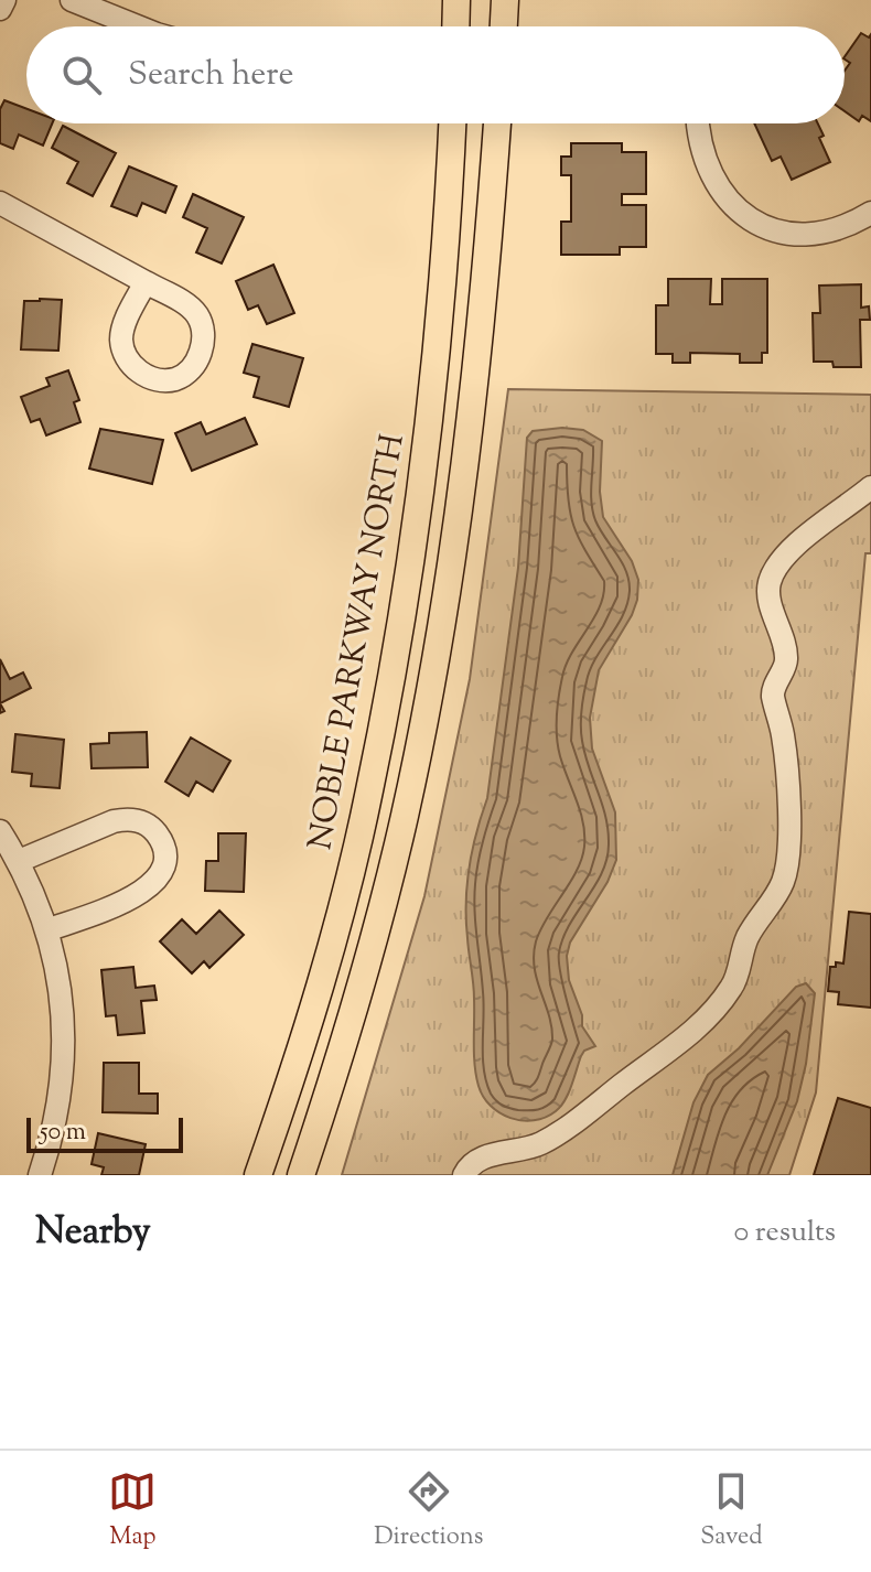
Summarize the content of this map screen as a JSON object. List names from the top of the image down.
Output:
{
  "streets": {
    "main road": ["NOBLE PARKWAY NORTH"]
  },
  "scale_bar": "50 m",
  "page": {
    "search": "Search here",
    "scale": "50 m",
    "heading": ["Nearby", "0 results"],
    "nav": ["Map", "Directions", "Saved"]
  }
}
